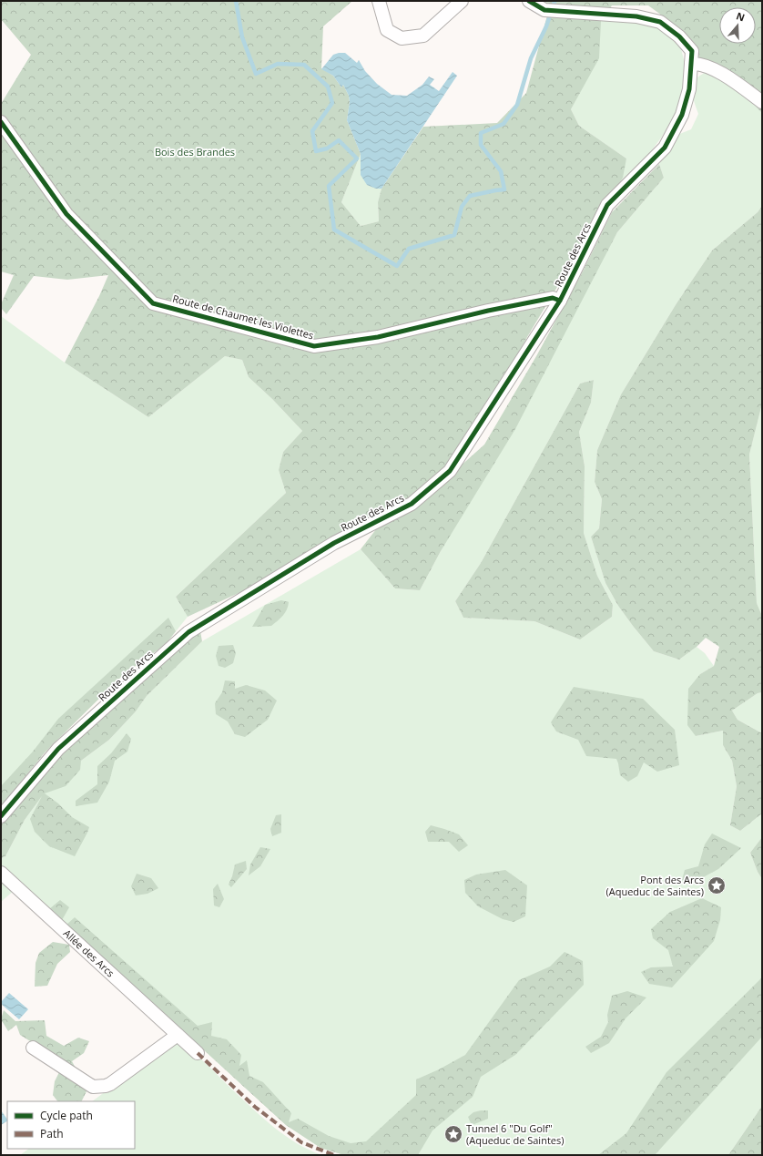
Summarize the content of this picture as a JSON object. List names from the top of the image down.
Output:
{
  "streets": {
    "street": ["Route des Arcs", "Route de Chaumet les Violettes", "Allée des Arcs"]
  },
  "crossings": [
    ["Route des Arcs", "Route de Chaumet les Violettes"]
  ],
  "parks": ["Bois des Brandes"],
  "places": {
    "place": ["Pont des Arcs (Aqueduc de Saintes)", "Tunnel 6 \"Du Golf\" (Aqueduc de Saintes)"]
  },
  "legend": ["Cycle path", "Path"],
  "north": "top"
}
